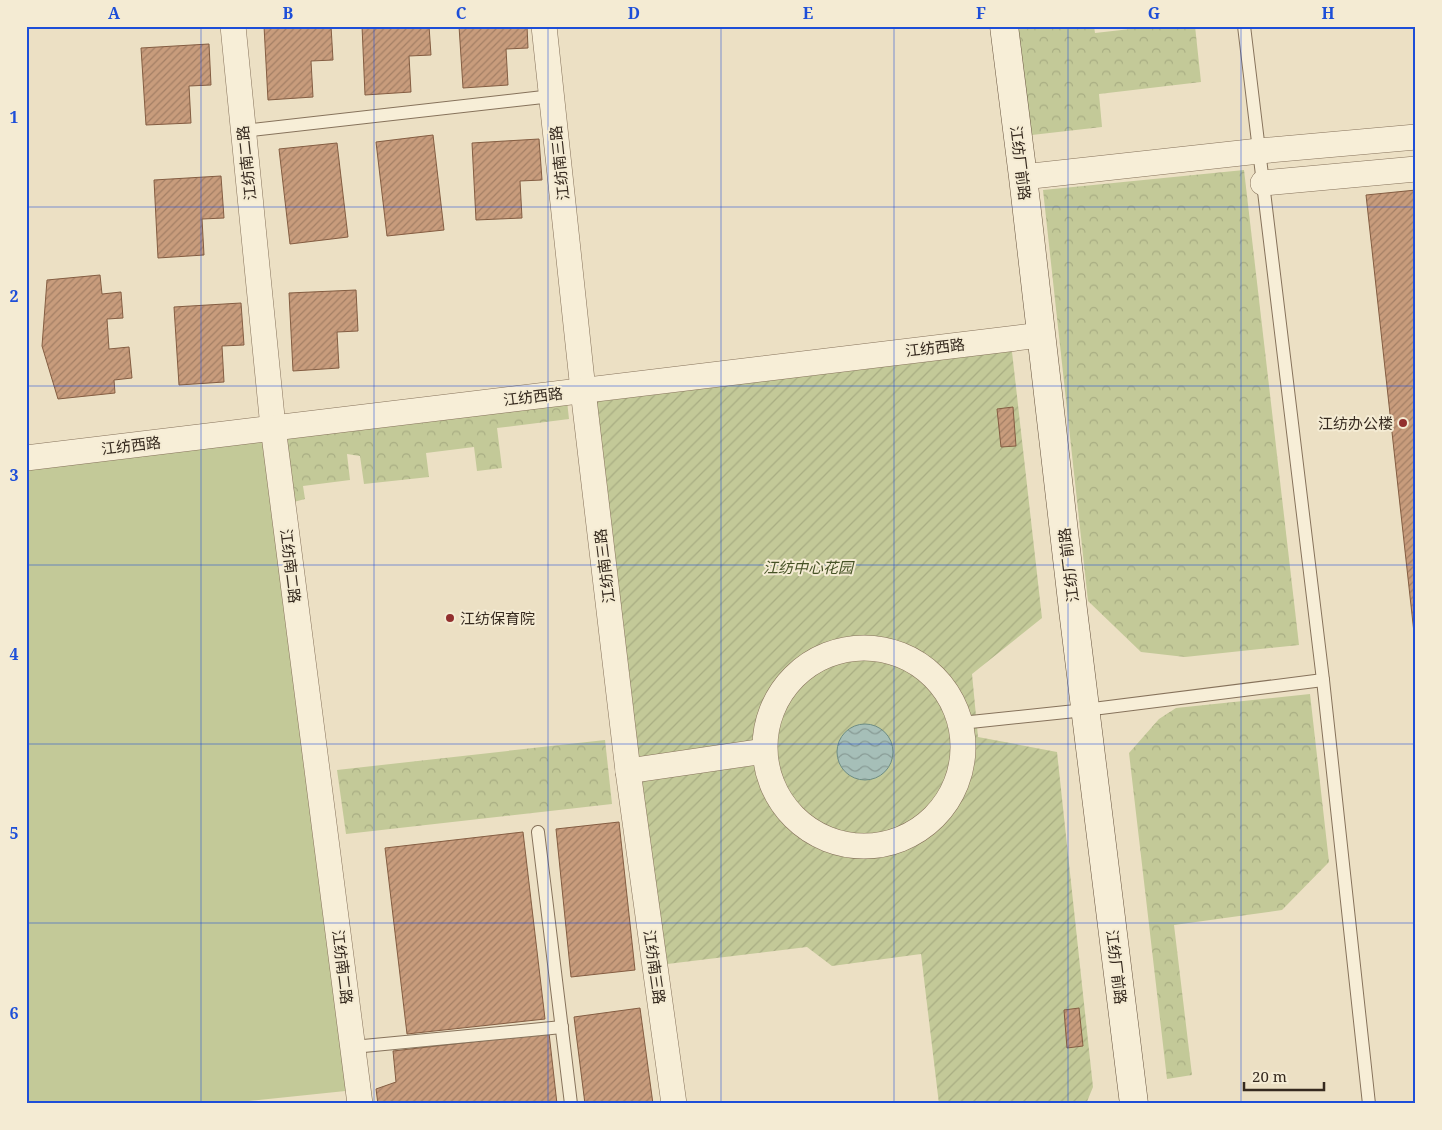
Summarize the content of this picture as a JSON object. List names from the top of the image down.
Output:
{
  "streets": {
    "main road": ["江纺厂前路"],
    "street": ["江纺南二路", "江纺南三路", "江纺西路"]
  },
  "crossings": [
    ["江纺南二路", "江纺西路"],
    ["江纺南三路", "江纺西路"],
    ["江纺厂前路", "江纺西路"]
  ],
  "parks": ["江纺中心花园"],
  "places": ["江纺办公楼", "江纺保育院"],
  "scale_bar": "20 m",
  "grid": {
    "columns": [
      "A",
      "B",
      "C",
      "D",
      "E",
      "F",
      "G",
      "H"
    ],
    "rows": [
      "1",
      "2",
      "3",
      "4",
      "5",
      "6"
    ]
  }
}
